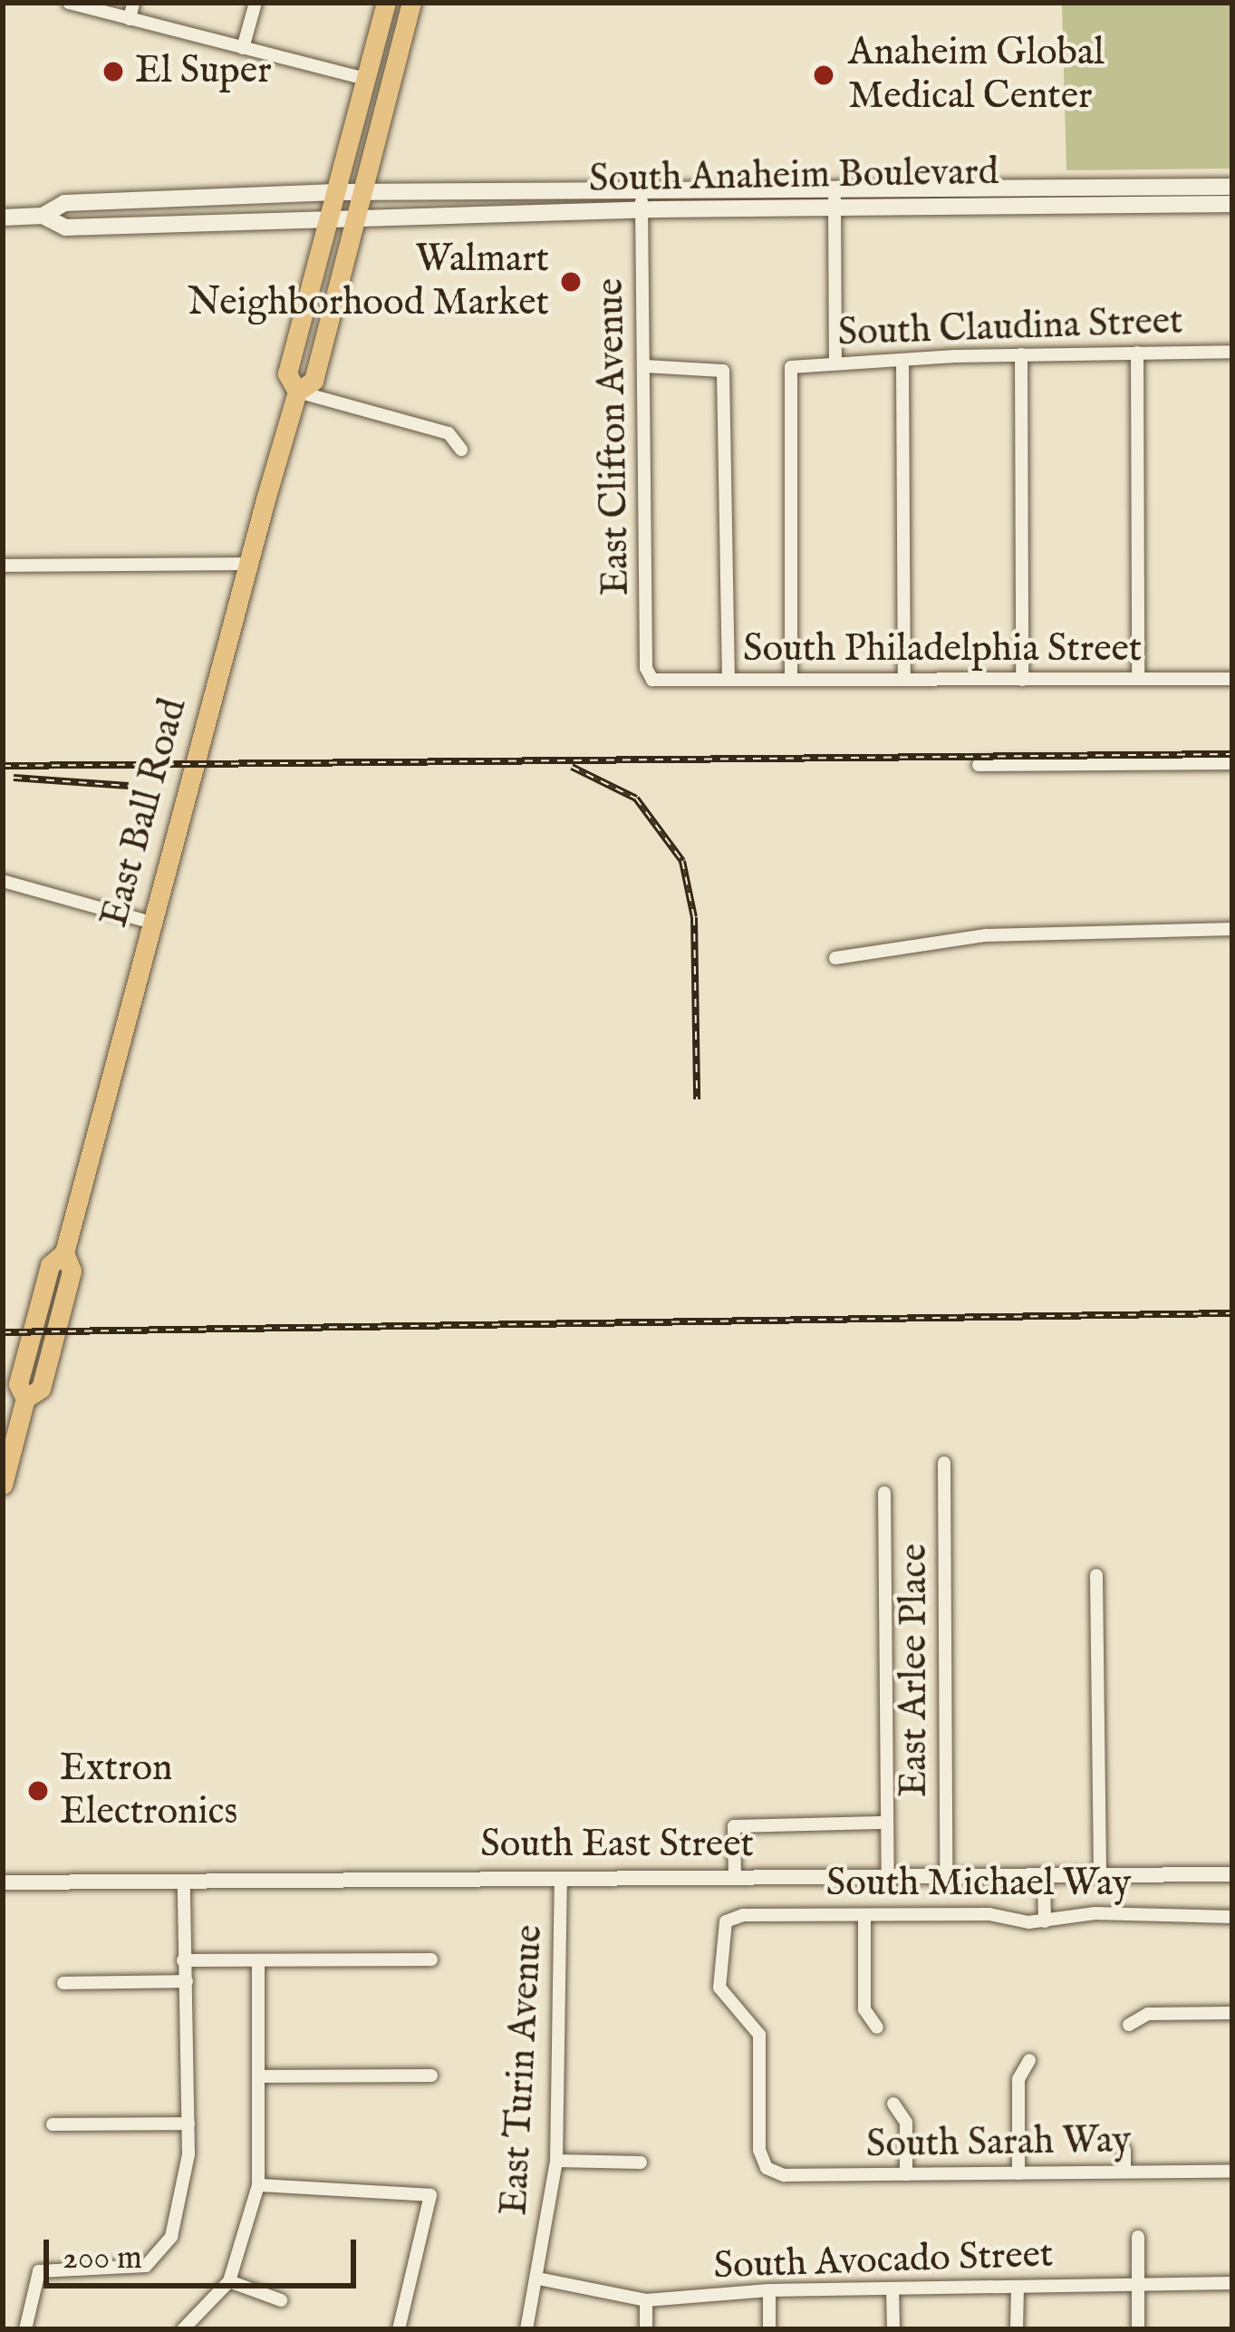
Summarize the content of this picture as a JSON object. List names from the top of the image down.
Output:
{
  "streets": {
    "main road": ["South Anaheim Boulevard", "East Ball Road"],
    "street": [
      "South Claudina Street",
      "East Clifton Avenue",
      "South Philadelphia Street",
      "East Arlee Place",
      "South East Street",
      "South Michael Way",
      "East Turin Avenue",
      "South Sarah Way",
      "South Avocado Street"
    ]
  },
  "crossings": [
    ["South Anaheim Boulevard", "East Clifton Avenue"],
    ["South Anaheim Boulevard", "East Ball Road"],
    ["South Claudina Street", "South Philadelphia Street"],
    ["East Clifton Avenue", "South Philadelphia Street"],
    ["East Arlee Place", "South East Street"],
    ["South East Street", "East Turin Avenue"],
    ["South Michael Way", "South Sarah Way"],
    ["East Turin Avenue", "South Avocado Street"]
  ],
  "places": [
    "El Super",
    "Anaheim Global Medical Center",
    "Walmart Neighborhood Market",
    "Extron Electronics"
  ],
  "scale_bar": "200 m"
}
